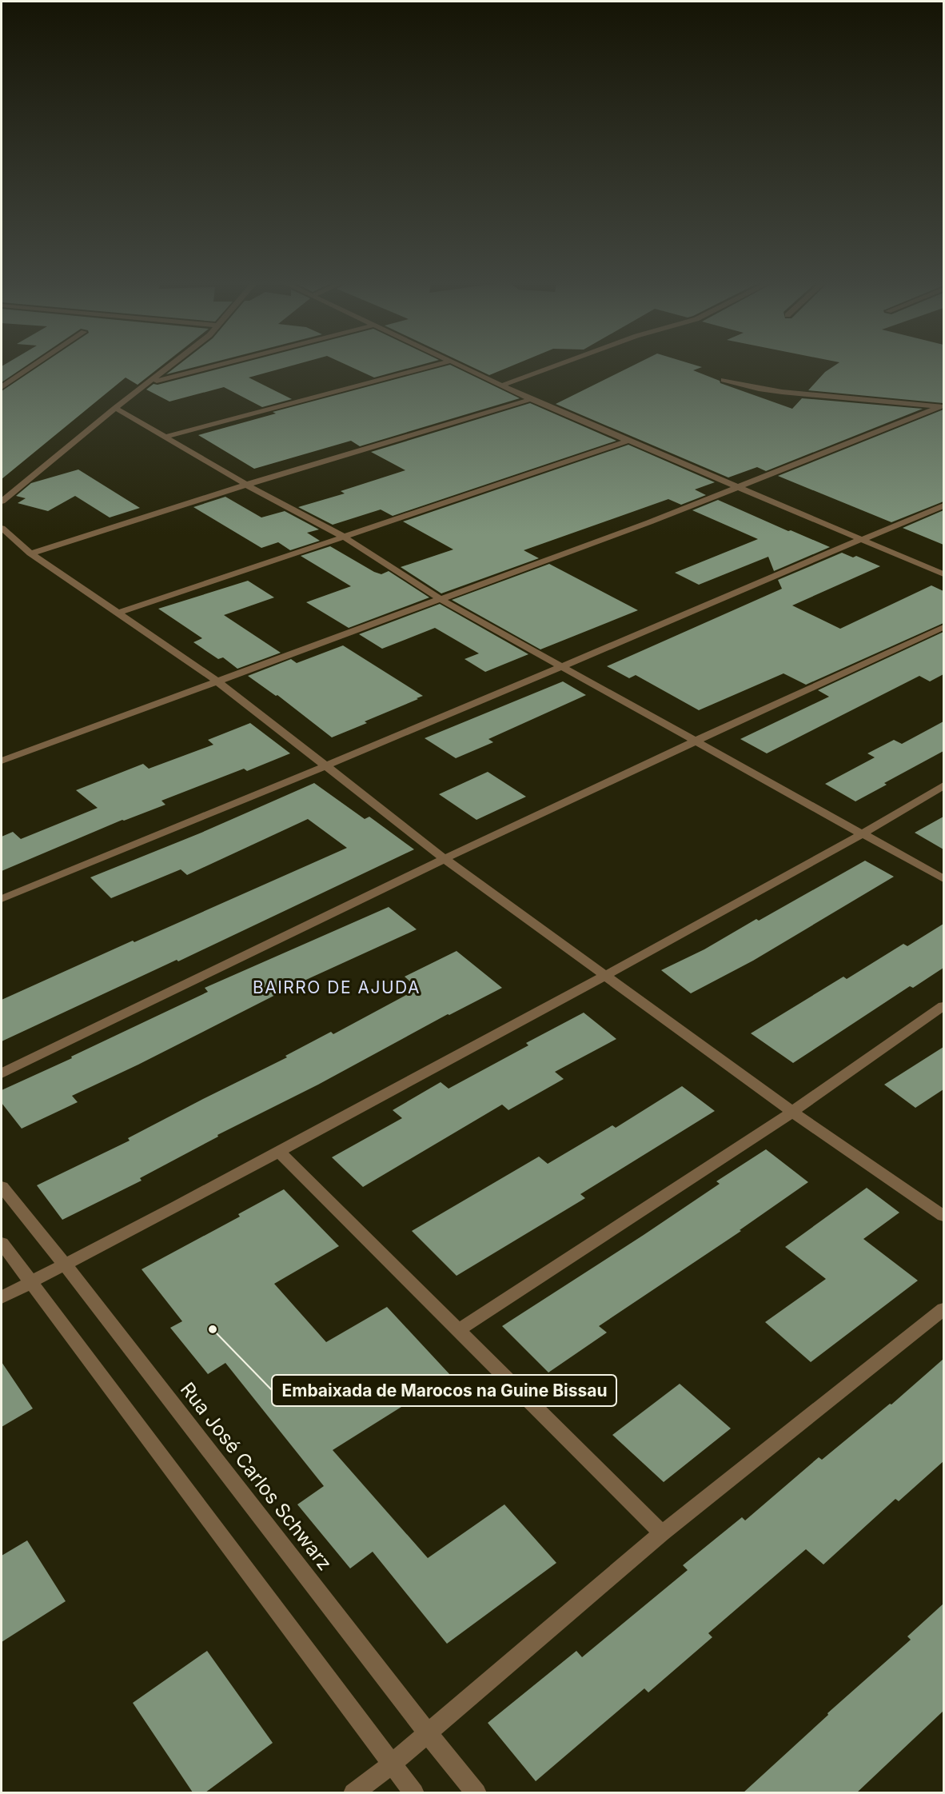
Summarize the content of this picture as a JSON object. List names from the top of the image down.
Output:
{
  "streets": {
    "street": ["Rua José Carlos Schwarz"]
  },
  "districts": ["BAIRRO DE AJUDA"],
  "places": ["Embaixada de Marocos na Guine Bissau"]
}
